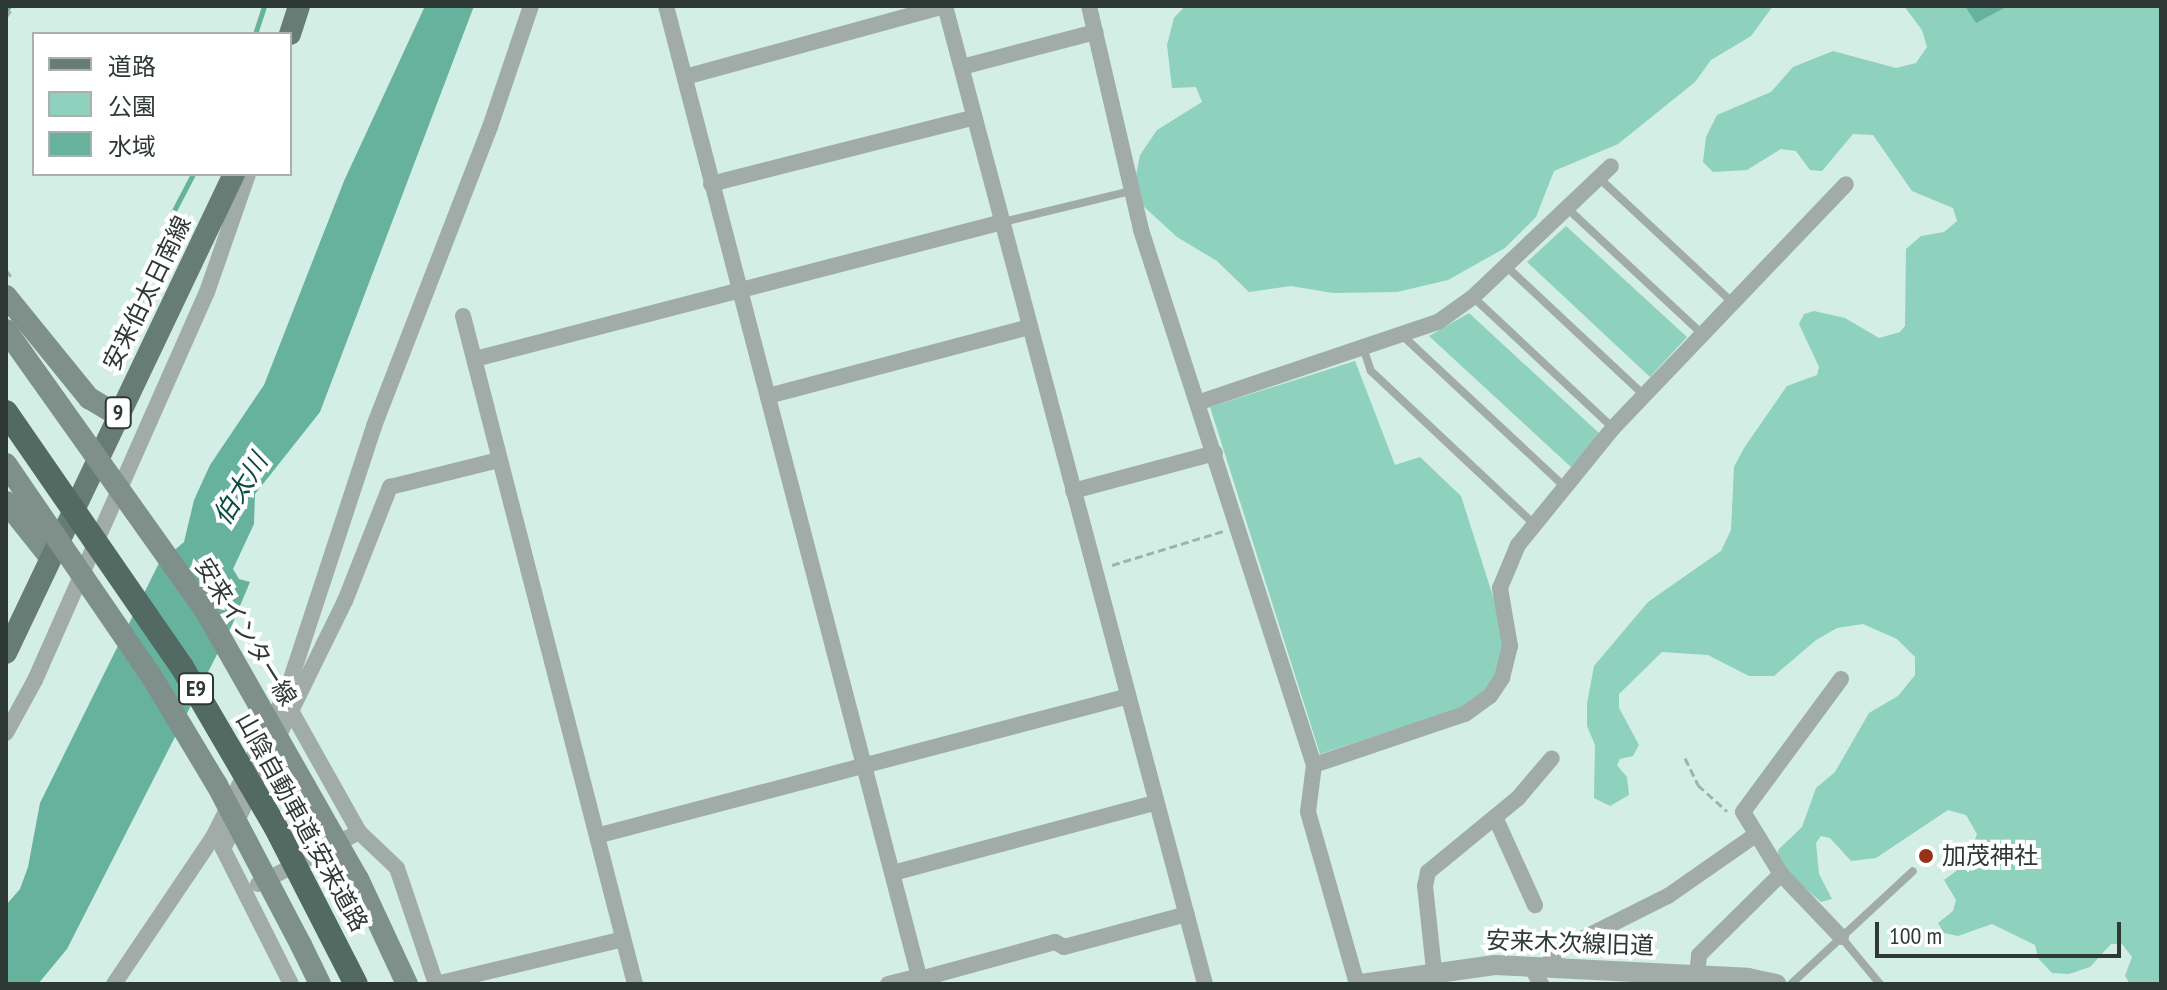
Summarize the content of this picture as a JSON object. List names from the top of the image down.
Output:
{
  "streets": {
    "highway": ["E9", "山陰自動車道;安来道路"],
    "main road": ["安来伯太日南線", "9", "安来インター線"],
    "street": ["安来木次線旧道"]
  },
  "water": ["伯太川"],
  "places": ["加茂神社"],
  "legend": ["道路", "公園", "水域"],
  "scale_bar": "100 m"
}
